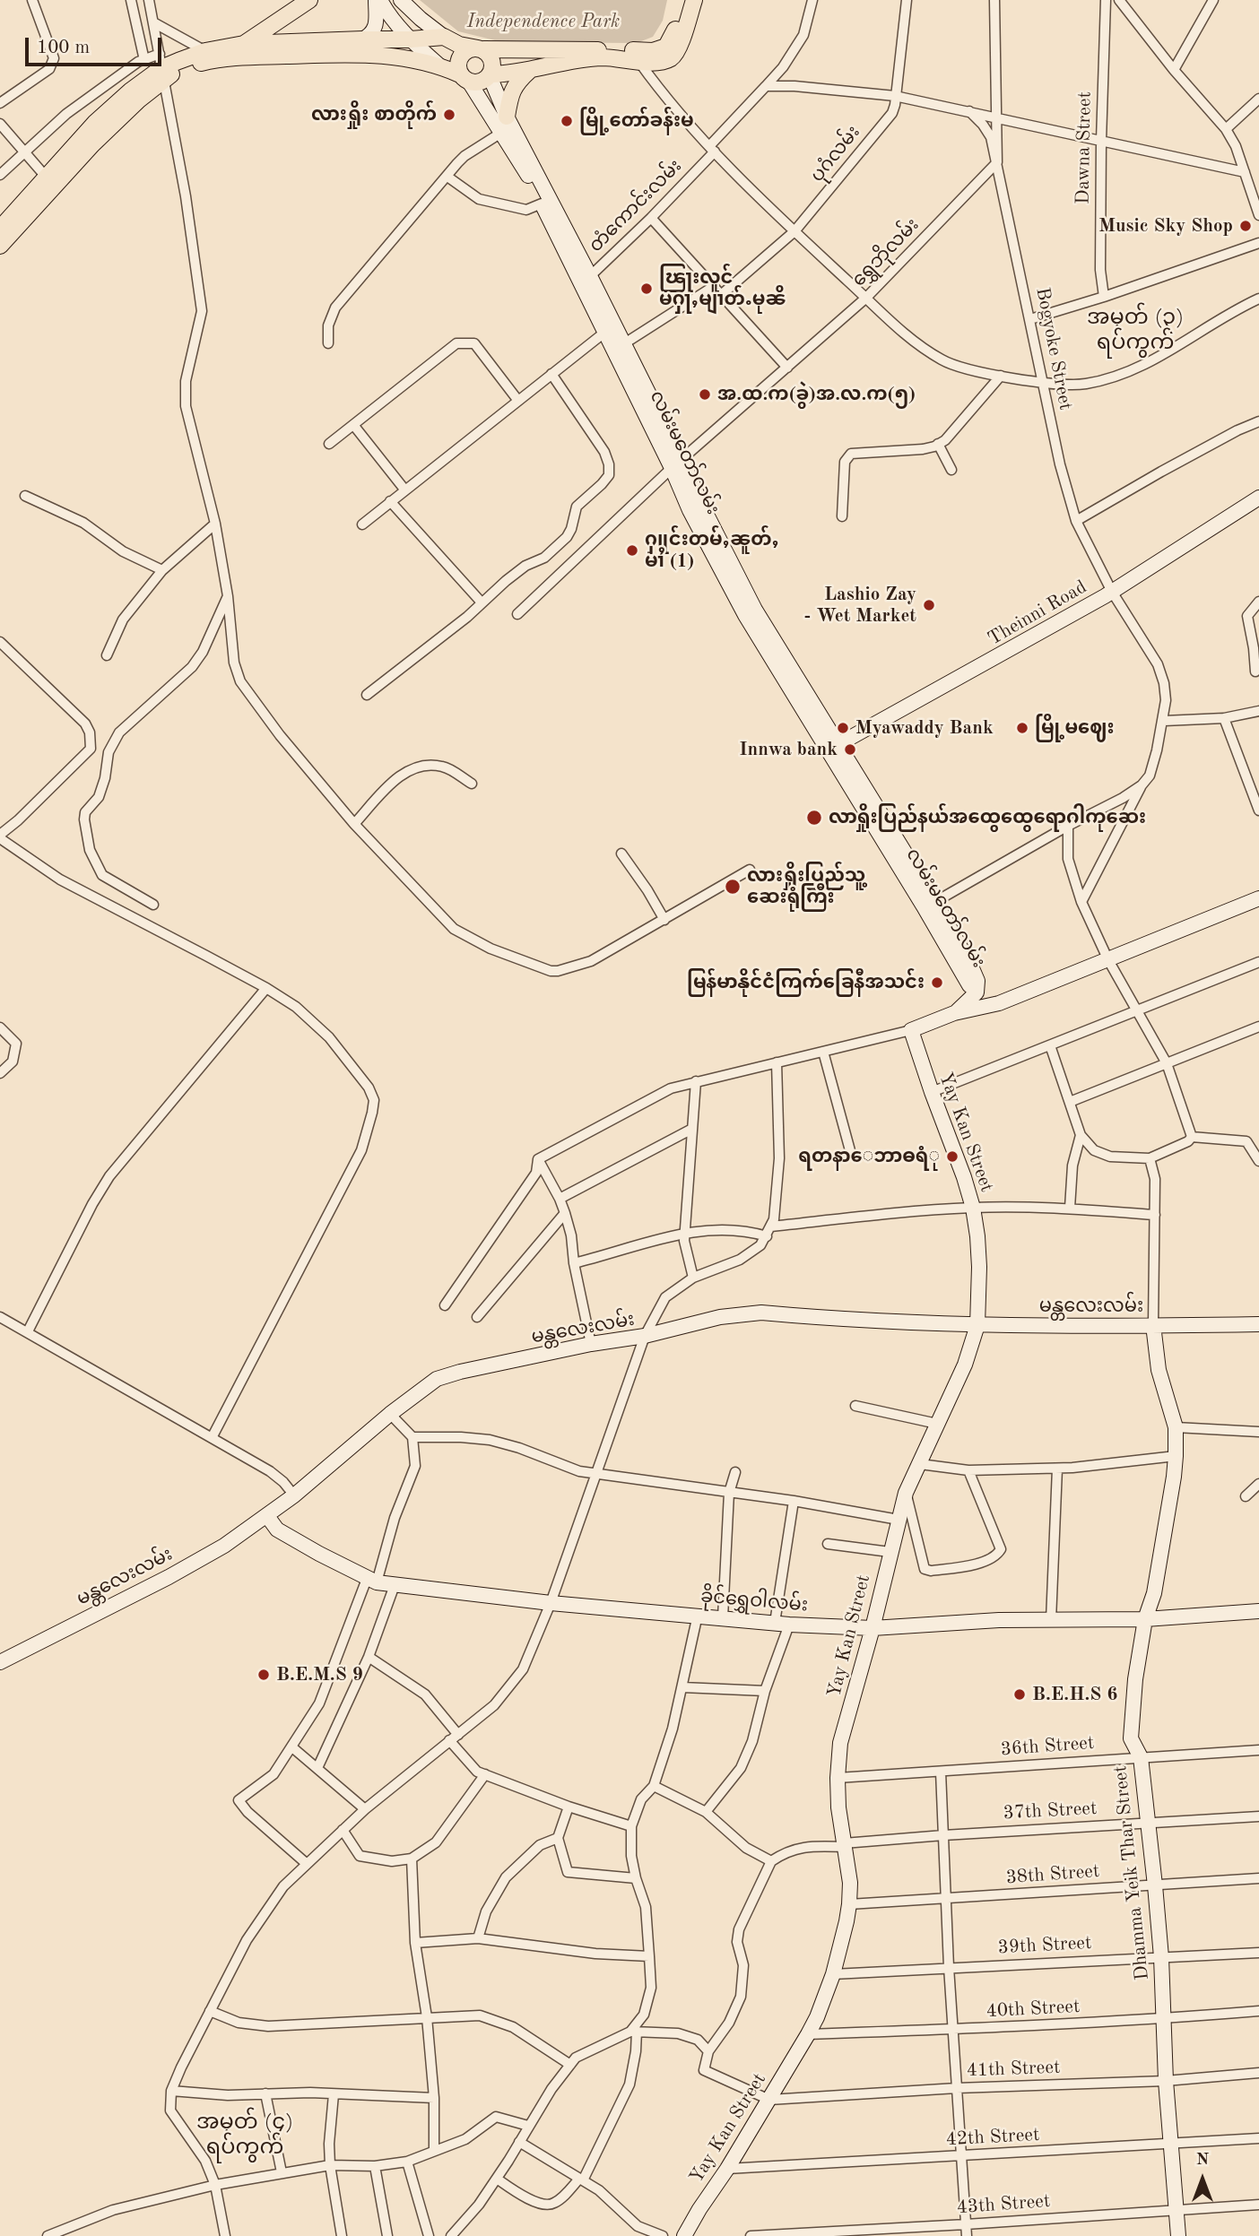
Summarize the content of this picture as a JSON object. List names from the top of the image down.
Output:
{
  "streets": {
    "main road": [
      "လမ်းမတော်လမ်း",
      "Theinni Road",
      "Yay Kan Street",
      "မန္တလေးလမ်း",
      "ခိုင်ရွှေဝါလမ်း",
      "Dhamma Yeik Thar Street"
    ],
    "street": [
      "Dawna Street",
      "ပုဂံလမ်း",
      "တံကောင်းလမ်း",
      "ရွှေဘိုလမ်း",
      "Bogyoke Street",
      "36th Street",
      "37th Street",
      "38th Street",
      "39th Street",
      "40th Street",
      "41th Street",
      "42th Street",
      "43th Street"
    ]
  },
  "crossings": [
    ["တံကောင်းလမ်း", "လမ်းမတော်လမ်း"],
    ["ရွှေဘိုလမ်း", "Bogyoke Street"],
    ["ရွှေဘိုလမ်း", "လမ်းမတော်လမ်း"],
    ["Bogyoke Street", "Theinni Road"],
    ["လမ်းမတော်လမ်း", "Theinni Road"],
    ["Yay Kan Street", "မန္တလေးလမ်း"],
    ["Yay Kan Street", "ခိုင်ရွှေဝါလမ်း"],
    ["Yay Kan Street", "36th Street"],
    ["Yay Kan Street", "37th Street"],
    ["Yay Kan Street", "38th Street"],
    ["Yay Kan Street", "39th Street"],
    ["Yay Kan Street", "40th Street"],
    ["Yay Kan Street", "41th Street"],
    ["Yay Kan Street", "42th Street"],
    ["မန္တလေးလမ်း", "ခိုင်ရွှေဝါလမ်း"],
    ["မန္တလေးလမ်း", "Dhamma Yeik Thar Street"],
    ["ခိုင်ရွှေဝါလမ်း", "Dhamma Yeik Thar Street"],
    ["36th Street", "Dhamma Yeik Thar Street"],
    ["37th Street", "Dhamma Yeik Thar Street"],
    ["Dhamma Yeik Thar Street", "38th Street"],
    ["Dhamma Yeik Thar Street", "39th Street"],
    ["Dhamma Yeik Thar Street", "40th Street"],
    ["Dhamma Yeik Thar Street", "41th Street"],
    ["Dhamma Yeik Thar Street", "42th Street"],
    ["Dhamma Yeik Thar Street", "43th Street"]
  ],
  "districts": ["အမှတ် (၃) ရပ်ကွက်", "အမှတ် (၄) ရပ်ကွက်"],
  "parks": ["Independence Park"],
  "places": [
    "လားရှိုး စာတိုက်",
    "မြို့တော်ခန်းမ",
    "Music Sky Shop",
    "ၽြႃးလူင် မႁႃႇမျၢတ်ႉမုၼိ",
    "အ.ထ.က(ခွဲ)အ.လ.က(၅)",
    "ႁူင်းတမ်ႇၼူတ်ႇ မၢႆ (1)",
    "Lashio Zay - Wet Market",
    "Myawaddy Bank",
    "မြို့မဈေး",
    "Innwa bank",
    "လာရှိုးပြည်နယ်အထွေထွေရောဂါကုဆေး",
    "လားရှိုးပြည်သူ့ ဆေးရုံကြီး",
    "မြန်မာနိုင်ငံကြက်ခြေနီအသင်း",
    "ရတနာေဘာဓရံု",
    "B.E.M.S 9",
    "B.E.H.S 6"
  ],
  "scale_bar": "100 m",
  "north": "top"
}
